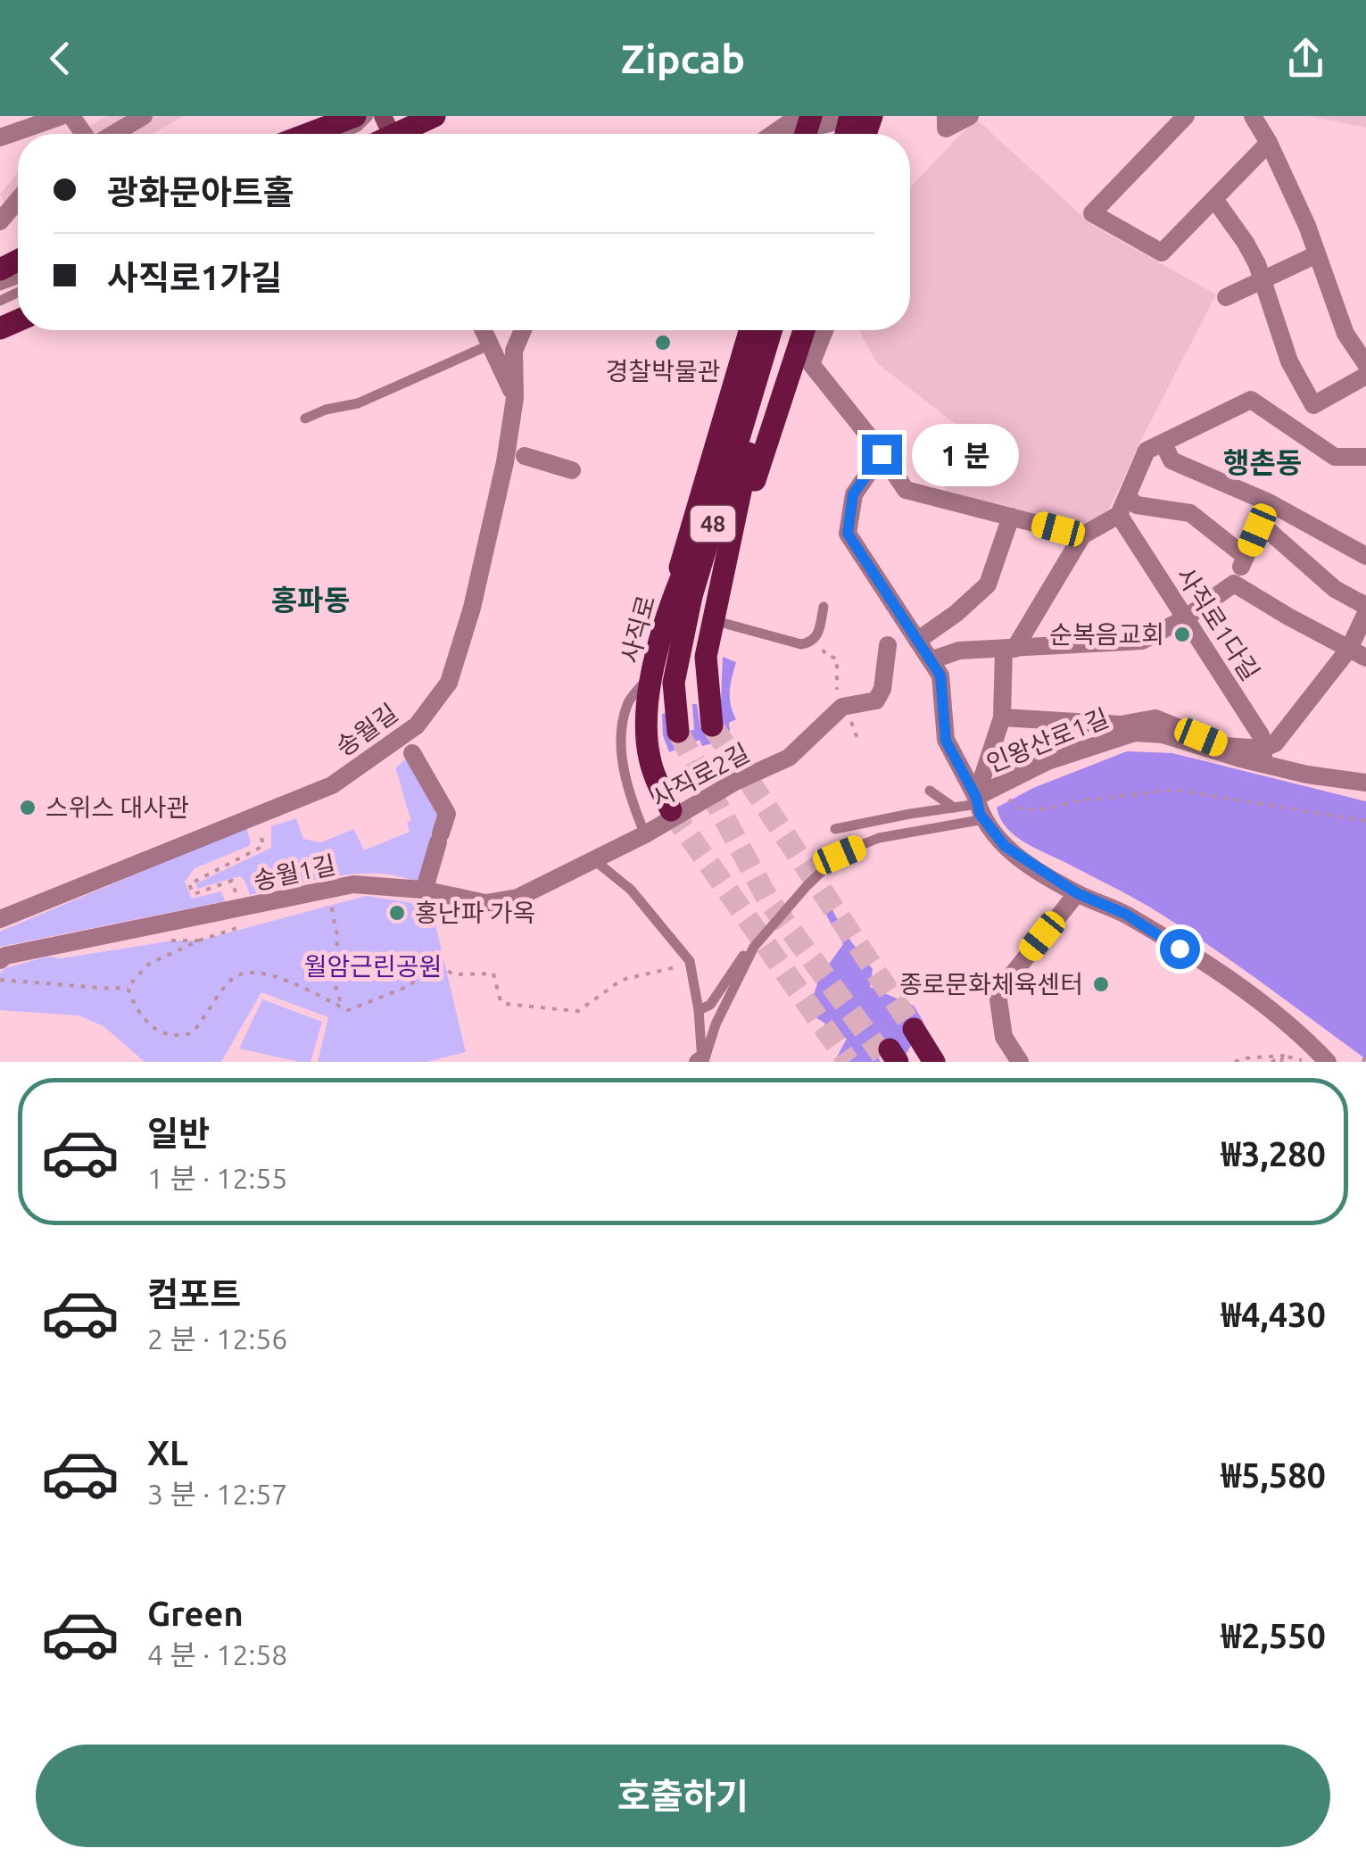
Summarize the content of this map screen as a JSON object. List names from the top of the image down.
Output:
{
  "streets": {
    "main road": ["48", "사직로"],
    "street": [
      "사직로1다길",
      "송월길",
      "인왕산로1길",
      "사직로2길",
      "송월1길"
    ]
  },
  "crossings": [
    ["48", "사직로"],
    ["사직로1다길", "인왕산로1길"],
    ["사직로", "사직로2길"],
    ["사직로2길", "송월1길"]
  ],
  "districts": ["행촌동", "홍파동"],
  "parks": ["월암근린공원"],
  "places": [
    "경찰박물관",
    "순복음교회",
    "스위스 대사관",
    "홍난파 가옥",
    "종로문화체육센터"
  ],
  "page": {
    "header": "Zipcab",
    "banner": ["광화문아트홀", "사직로1가길"],
    "bubble": "1 분",
    "list": [
      {
        "name": "일반",
        "note": "1 분 · 12:55",
        "value": "₩3,280"
      },
      {
        "name": "컴포트",
        "note": "2 분 · 12:56",
        "value": "₩4,430"
      },
      {
        "name": "XL",
        "note": "3 분 · 12:57",
        "value": "₩5,580"
      },
      {
        "name": "Green",
        "note": "4 분 · 12:58",
        "value": "₩2,550"
      }
    ],
    "buttons": "호출하기"
  }
}
